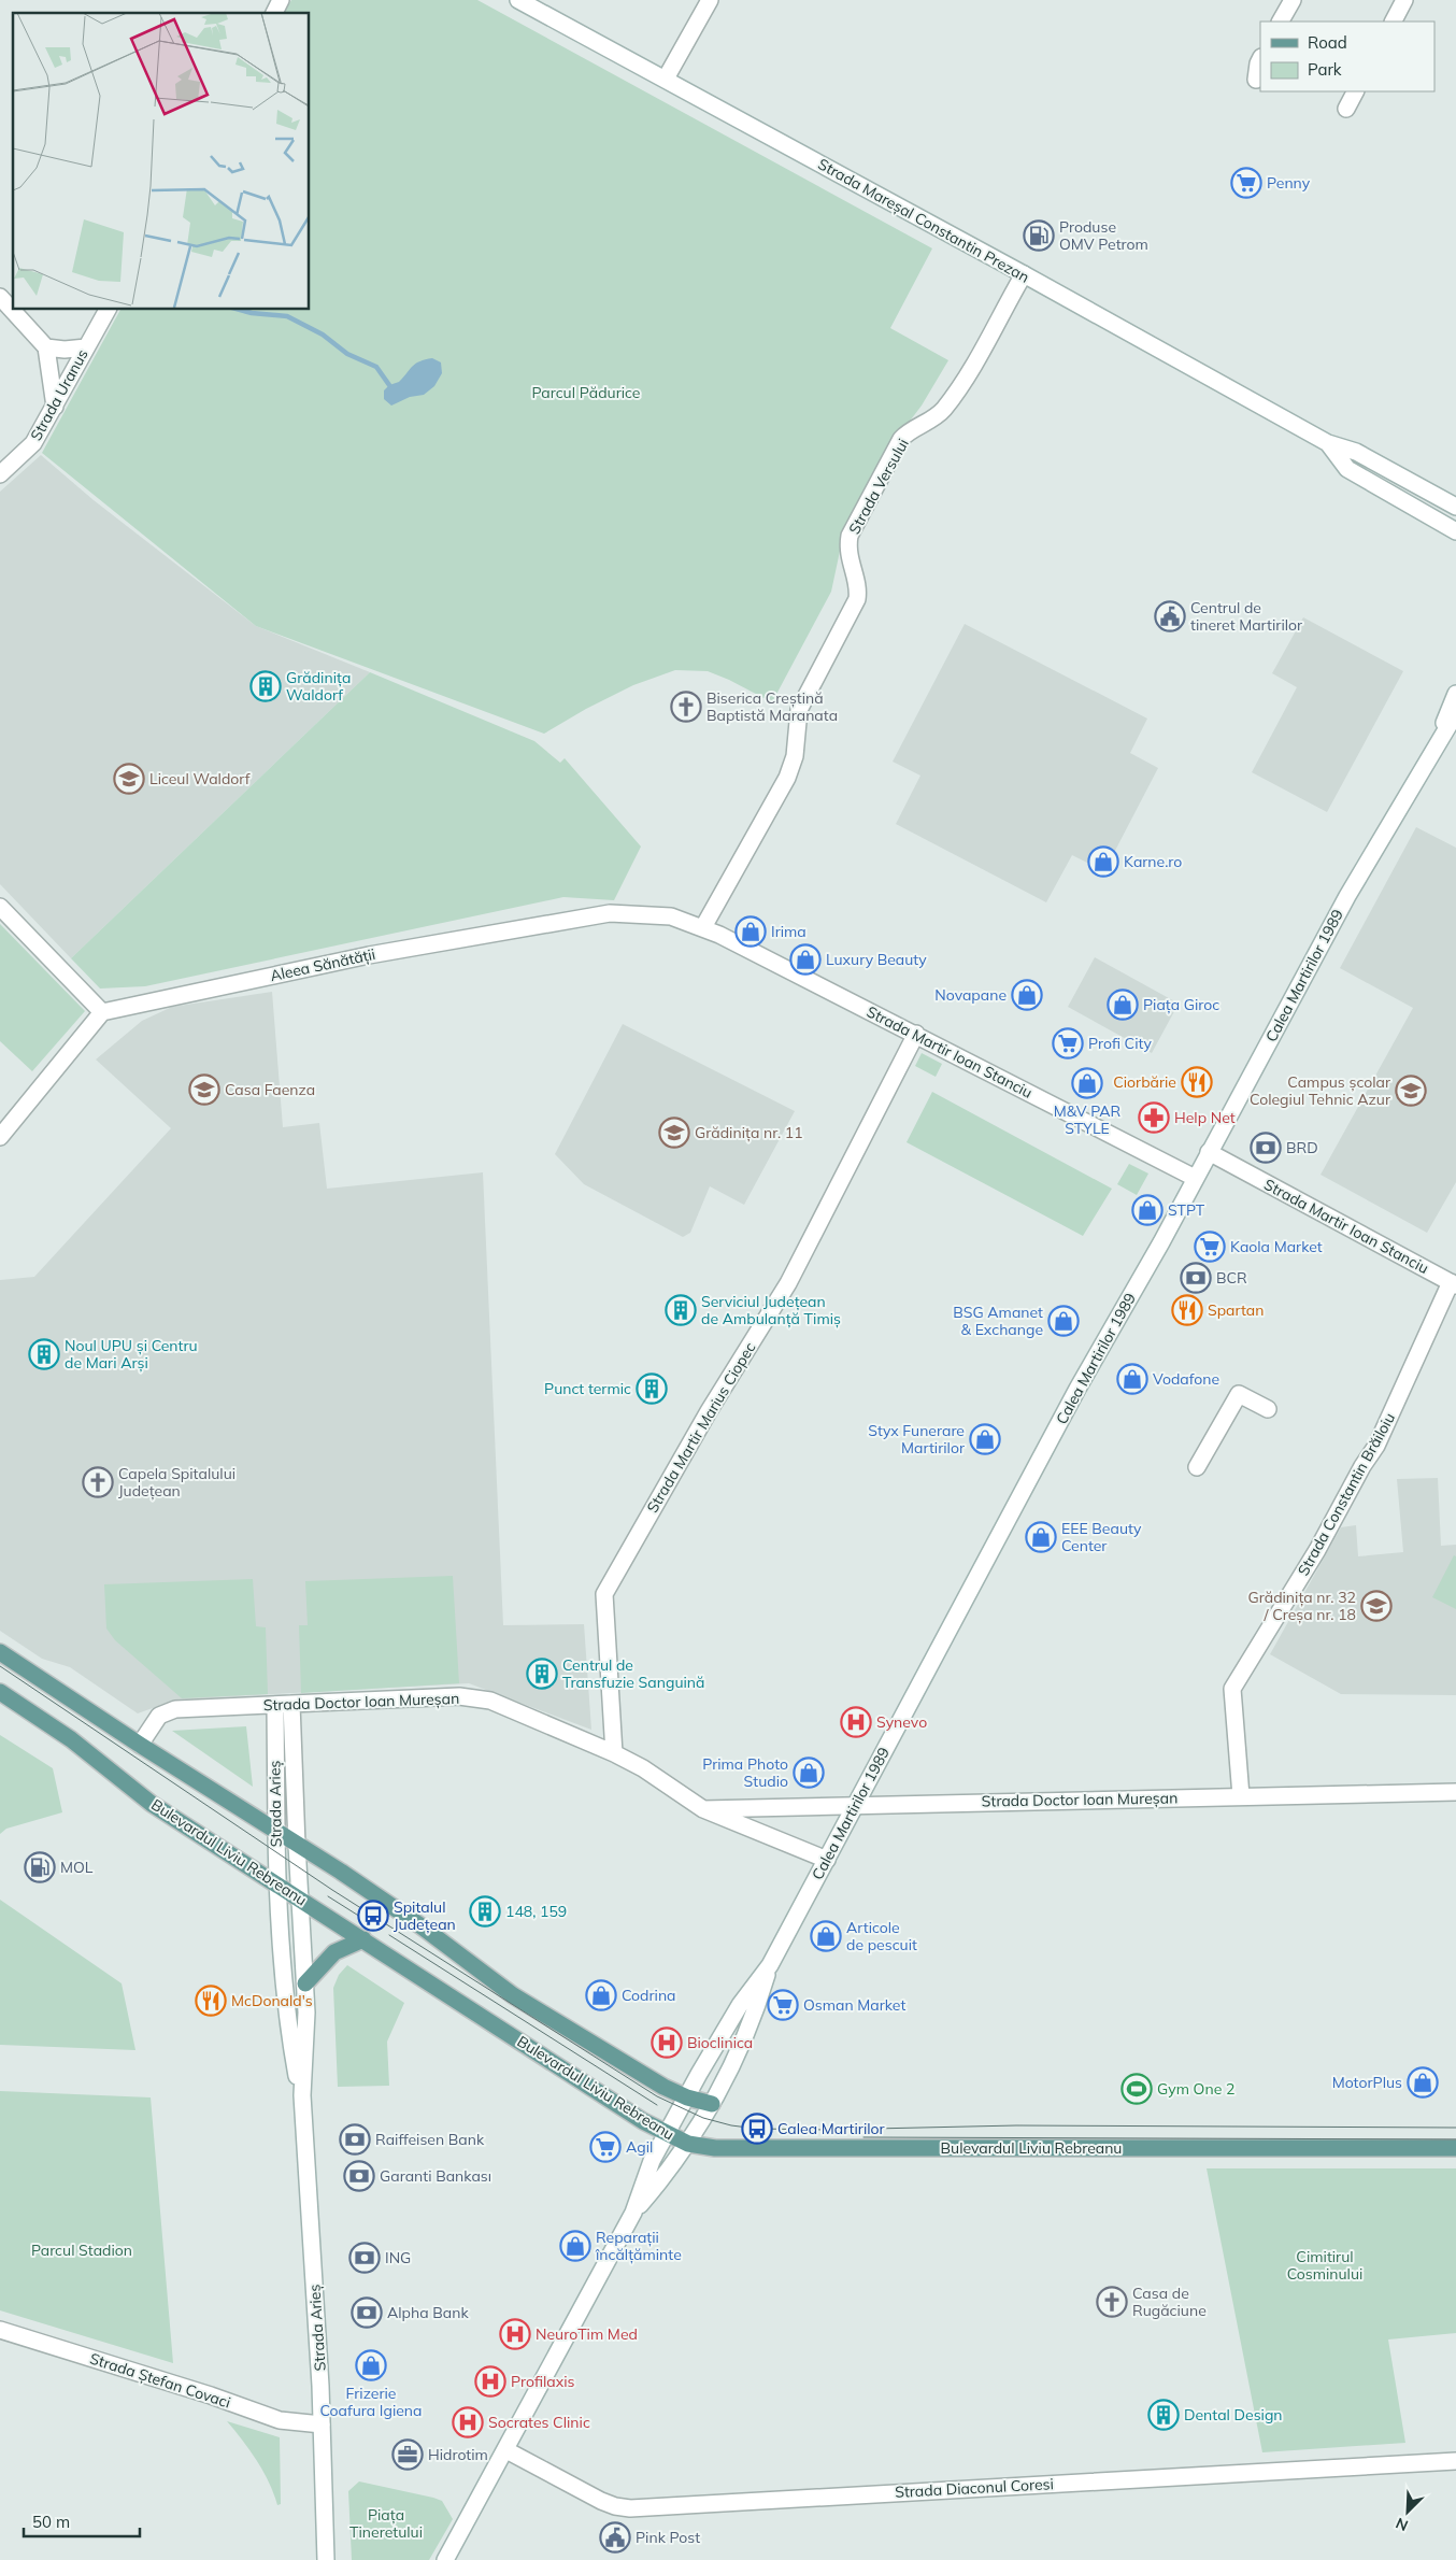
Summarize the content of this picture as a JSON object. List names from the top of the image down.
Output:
{
  "streets": {
    "main road": ["Bulevardul Liviu Rebreanu"],
    "street": [
      "Strada Mareșal Constantin Prezan",
      "Strada Uranus",
      "Strada Versului",
      "Aleea Sănătății",
      "Calea Martirilor 1989",
      "Strada Martir Ioan Stanciu",
      "Strada Martir Marius Ciopec",
      "Strada Constantin Brăiloiu",
      "Strada Doctor Ioan Mureșan",
      "Strada Arieș",
      "Strada Ștefan Covaci",
      "Strada Diaconul Coresi"
    ]
  },
  "crossings": [
    ["Strada Mareșal Constantin Prezan", "Strada Versului"],
    ["Strada Versului", "Aleea Sănătății"],
    ["Strada Versului", "Strada Martir Ioan Stanciu"],
    ["Aleea Sănătății", "Strada Martir Ioan Stanciu"],
    ["Calea Martirilor 1989", "Strada Martir Ioan Stanciu"],
    ["Calea Martirilor 1989", "Strada Doctor Ioan Mureșan"],
    ["Calea Martirilor 1989", "Bulevardul Liviu Rebreanu"],
    ["Calea Martirilor 1989", "Strada Diaconul Coresi"],
    ["Strada Martir Ioan Stanciu", "Strada Martir Marius Ciopec"],
    ["Strada Martir Ioan Stanciu", "Strada Constantin Brăiloiu"],
    ["Strada Martir Marius Ciopec", "Strada Doctor Ioan Mureșan"],
    ["Strada Constantin Brăiloiu", "Strada Doctor Ioan Mureșan"],
    ["Strada Doctor Ioan Mureșan", "Strada Arieș"],
    ["Strada Arieș", "Bulevardul Liviu Rebreanu"],
    ["Strada Arieș", "Strada Ștefan Covaci"]
  ],
  "parks": [
    "Parcul Pădurice",
    "Parcul Stadion",
    "Cimitirul Cosminului",
    "Piața Tineretului"
  ],
  "places": {
    "supermarket": [
      "Penny",
      "Profi City",
      "Kaola Market",
      "Osman Market",
      "Agil"
    ],
    "fuel station": ["Produse OMV Petrom", "MOL"],
    "public building": ["Centrul de tineret Martirilor", "Pink Post"],
    "building": [
      "Grădinița Waldorf",
      "Serviciul Județean de Ambulanță Timiș",
      "Noul UPU și Centru de Mari Arși",
      "Punct termic",
      "Centrul de Transfuzie Sanguină",
      "148, 159",
      "Dental Design"
    ],
    "church": ["Biserica Creștină Baptistă Maranata", "Capela Spitalului Județean", "Casa de Rugăciune"],
    "school or university": [
      "Liceul Waldorf",
      "Casa Faenza",
      "Campus școlar Colegiul Tehnic Azur",
      "Grădinița nr. 11",
      "Grădinița nr. 32 / Creșa nr. 18"
    ],
    "shop": [
      "Karne.ro",
      "Irima",
      "Luxury Beauty",
      "Novapane",
      "Piața Giroc",
      "M&V PAR STYLE",
      "STPT",
      "BSG Amanet & Exchange",
      "Vodafone",
      "Styx Funerare Martirilor",
      "EEE Beauty Center",
      "Prima Photo Studio",
      "Articole de pescuit",
      "Codrina",
      "MotorPlus",
      "Reparații încălțăminte",
      "Frizerie Coafura Igiena"
    ],
    "restaurant": ["Ciorbărie", "Spartan", "McDonald's"],
    "pharmacy": ["Help Net"],
    "bank": [
      "BRD",
      "BCR",
      "Raiffeisen Bank",
      "Garanti Bankası",
      "ING",
      "Alpha Bank"
    ],
    "hospital": [
      "Synevo",
      "Bioclinica",
      "NeuroTim Med",
      "Profilaxis",
      "Socrates Clinic"
    ],
    "bus stop": ["Spitalul Județean", "Calea Martirilor"],
    "sports": ["Gym One 2"],
    "office": ["Hidrotim"]
  },
  "legend": ["Road", "Park"],
  "scale_bar": "50 m",
  "north": "bottom left"
}
